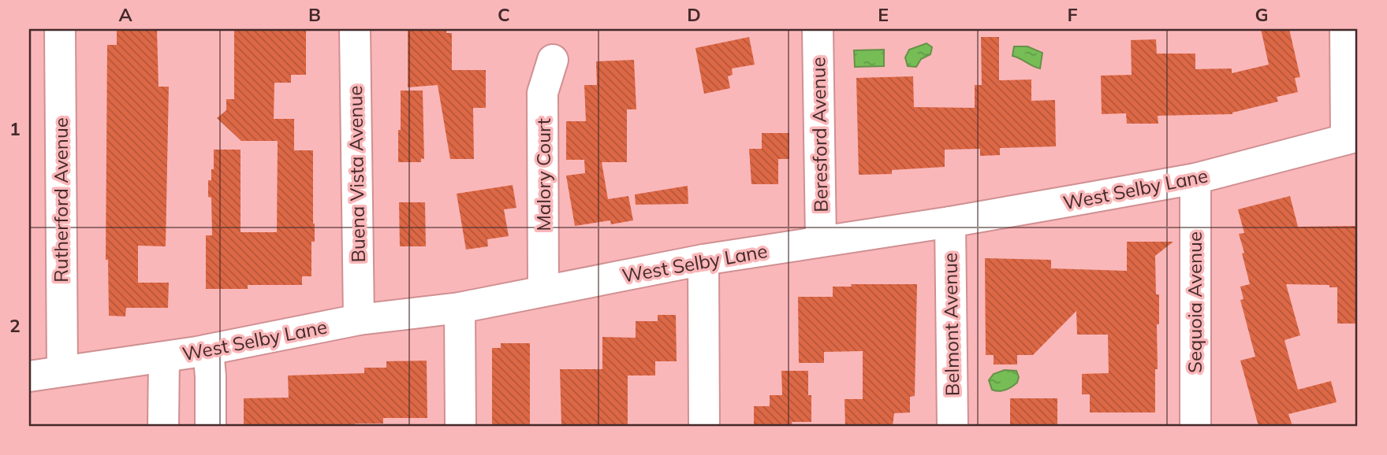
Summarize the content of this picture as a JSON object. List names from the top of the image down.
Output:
{
  "streets": {
    "street": [
      "Beresford Avenue",
      "Buena Vista Avenue",
      "Malory Court",
      "West Selby Lane",
      "Rutherford Avenue",
      "Sequoia Avenue",
      "Belmont Avenue"
    ]
  },
  "crossings": [
    ["Beresford Avenue", "West Selby Lane"],
    ["Buena Vista Avenue", "West Selby Lane"],
    ["Malory Court", "West Selby Lane"],
    ["West Selby Lane", "Rutherford Avenue"],
    ["West Selby Lane", "Sequoia Avenue"],
    ["West Selby Lane", "Belmont Avenue"]
  ],
  "grid": {
    "columns": [
      "A",
      "B",
      "C",
      "D",
      "E",
      "F",
      "G"
    ],
    "rows": ["1", "2"]
  }
}
